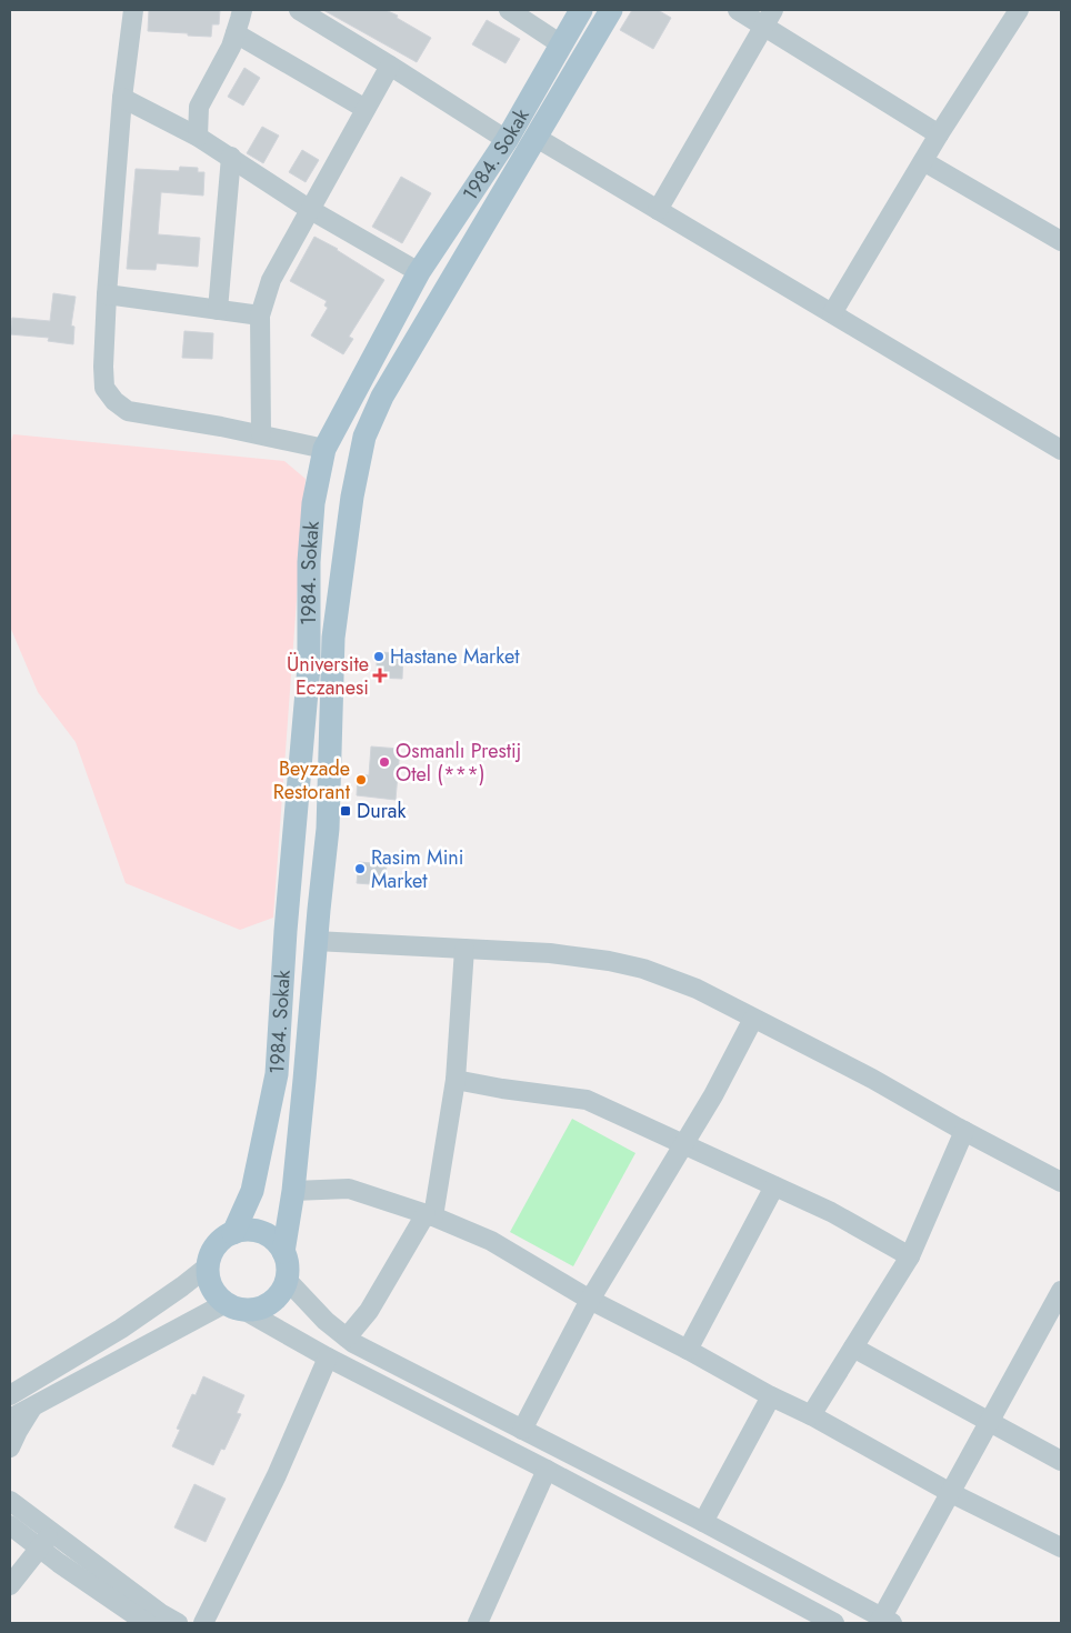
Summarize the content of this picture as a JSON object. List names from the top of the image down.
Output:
{
  "streets": {
    "main road": ["1984. Sokak"]
  },
  "places": {
    "other": [
      "Hastane Market",
      "Osmanlı Prestij Otel (***)",
      "Beyzade Restorant",
      "Rasim Mini Market"
    ],
    "health": ["Üniversite Eczanesi"],
    "transit": ["Durak"]
  }
}
